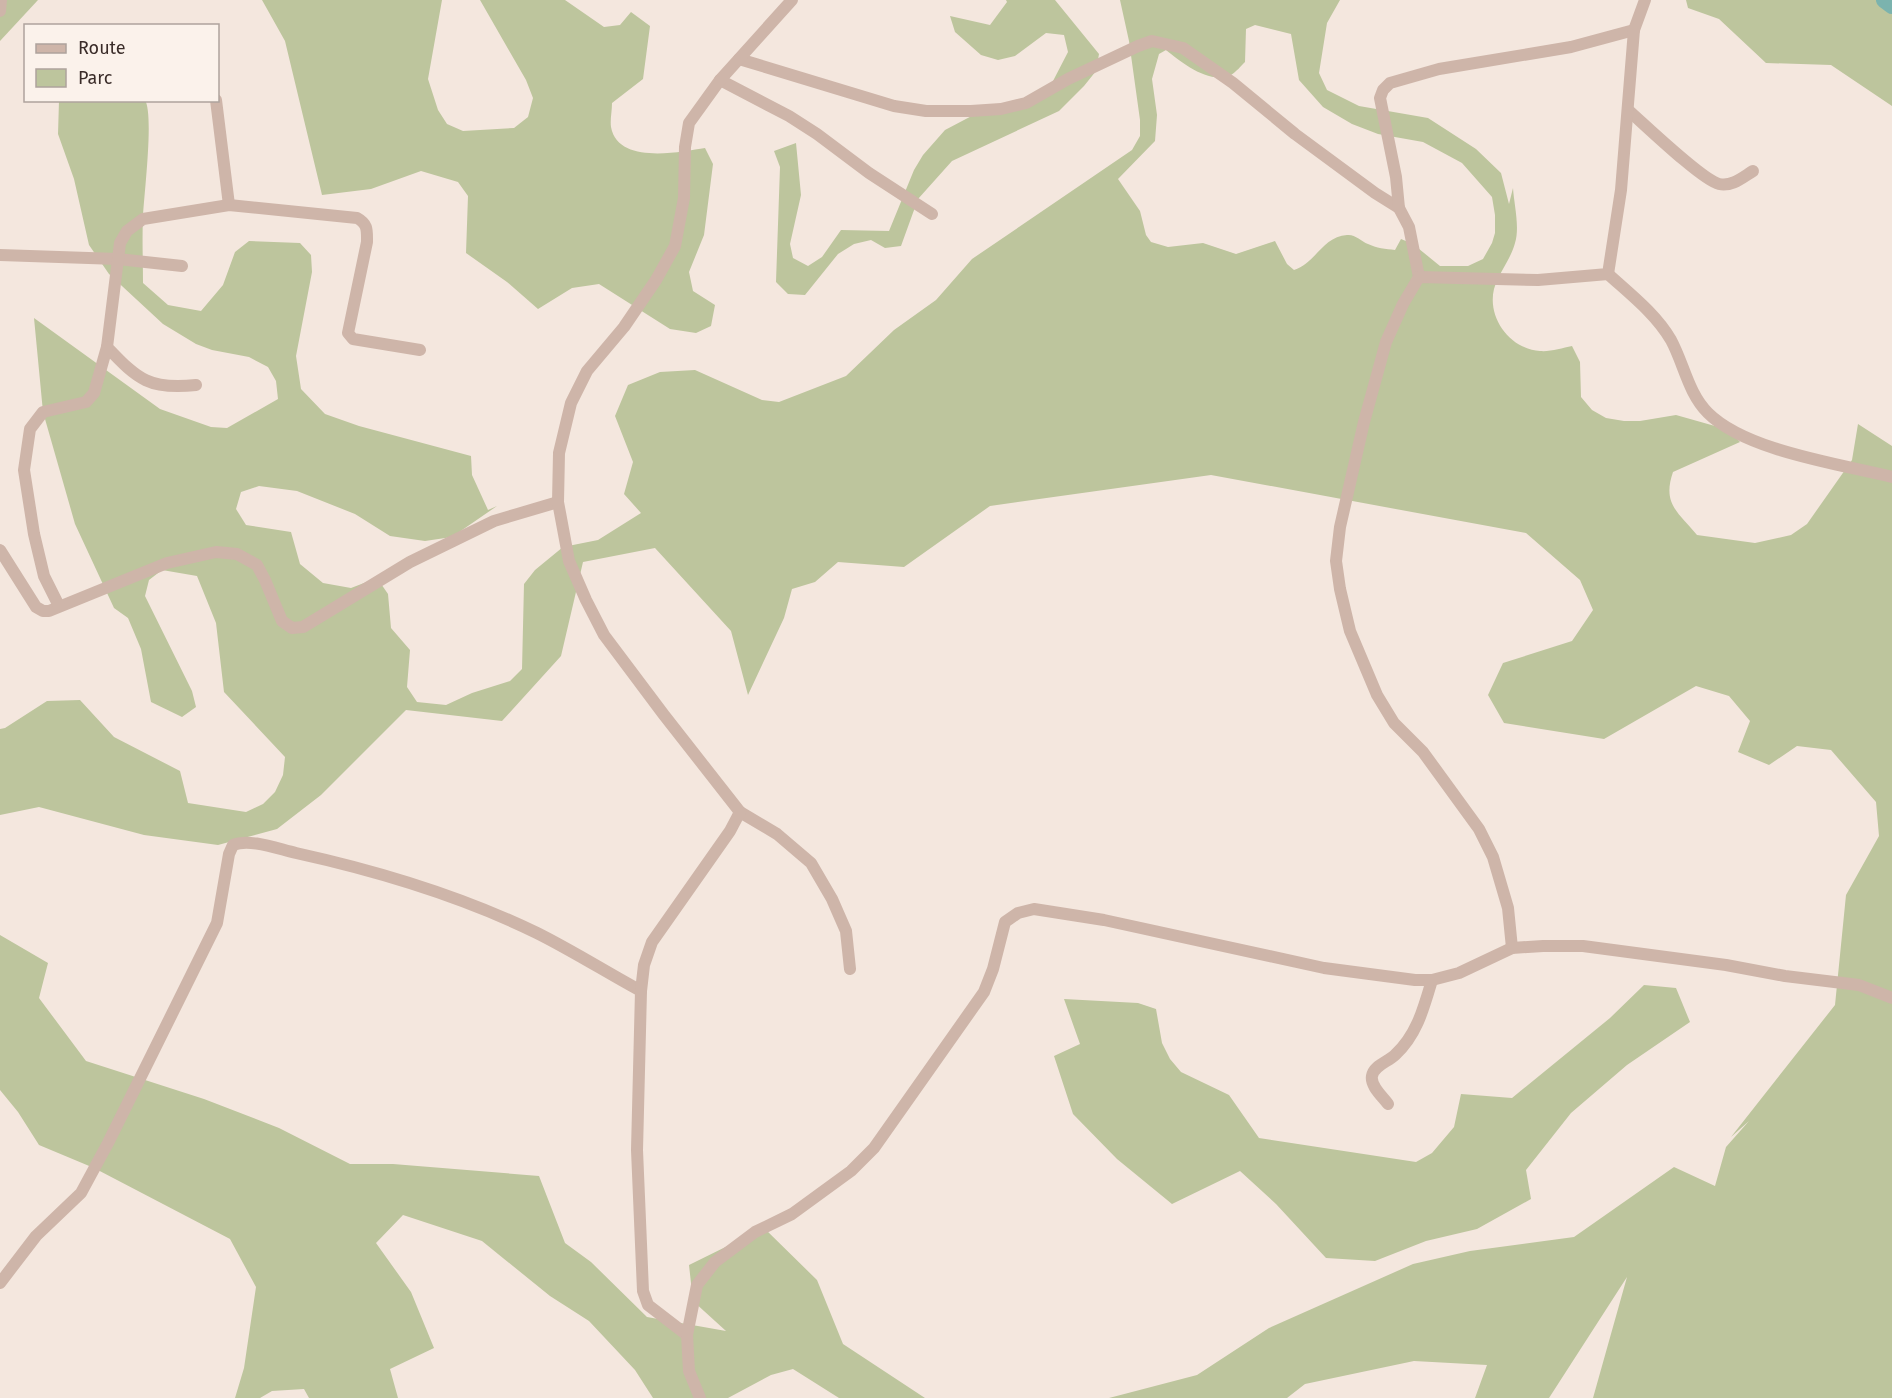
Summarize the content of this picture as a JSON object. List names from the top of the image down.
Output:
{
  "legend": ["Route", "Parc"]
}
